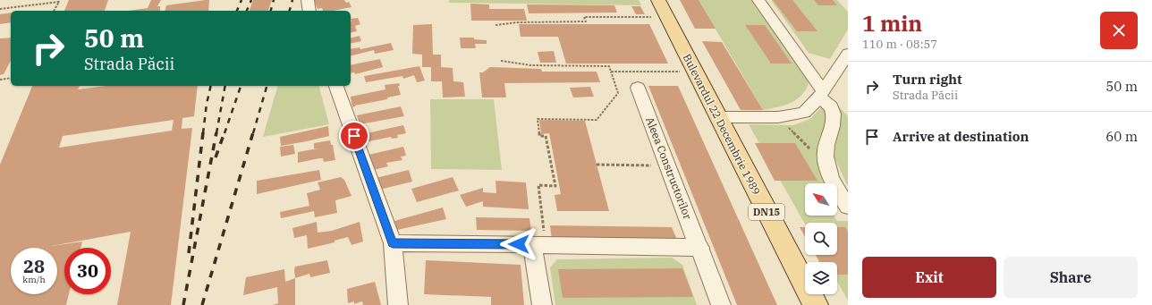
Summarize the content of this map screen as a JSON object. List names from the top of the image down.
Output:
{
  "streets": {
    "main road": ["Bulevardul 22 Decembrie 1989", "DN15"],
    "street": ["Aleea Constructorilor"]
  },
  "north": "top left",
  "page": {
    "heading": ["1 min", "110 m · 08:57"],
    "turn": ["50 m", "Strada Păcii"],
    "list": [
      {
        "name": "Turn right",
        "note": "Strada Păcii",
        "value": "50 m"
      },
      {
        "name": "Arrive at destination",
        "value": "60 m"
      }
    ],
    "speed": "28 km/h",
    "limit": "30",
    "buttons": ["Exit", "Share"]
  }
}
